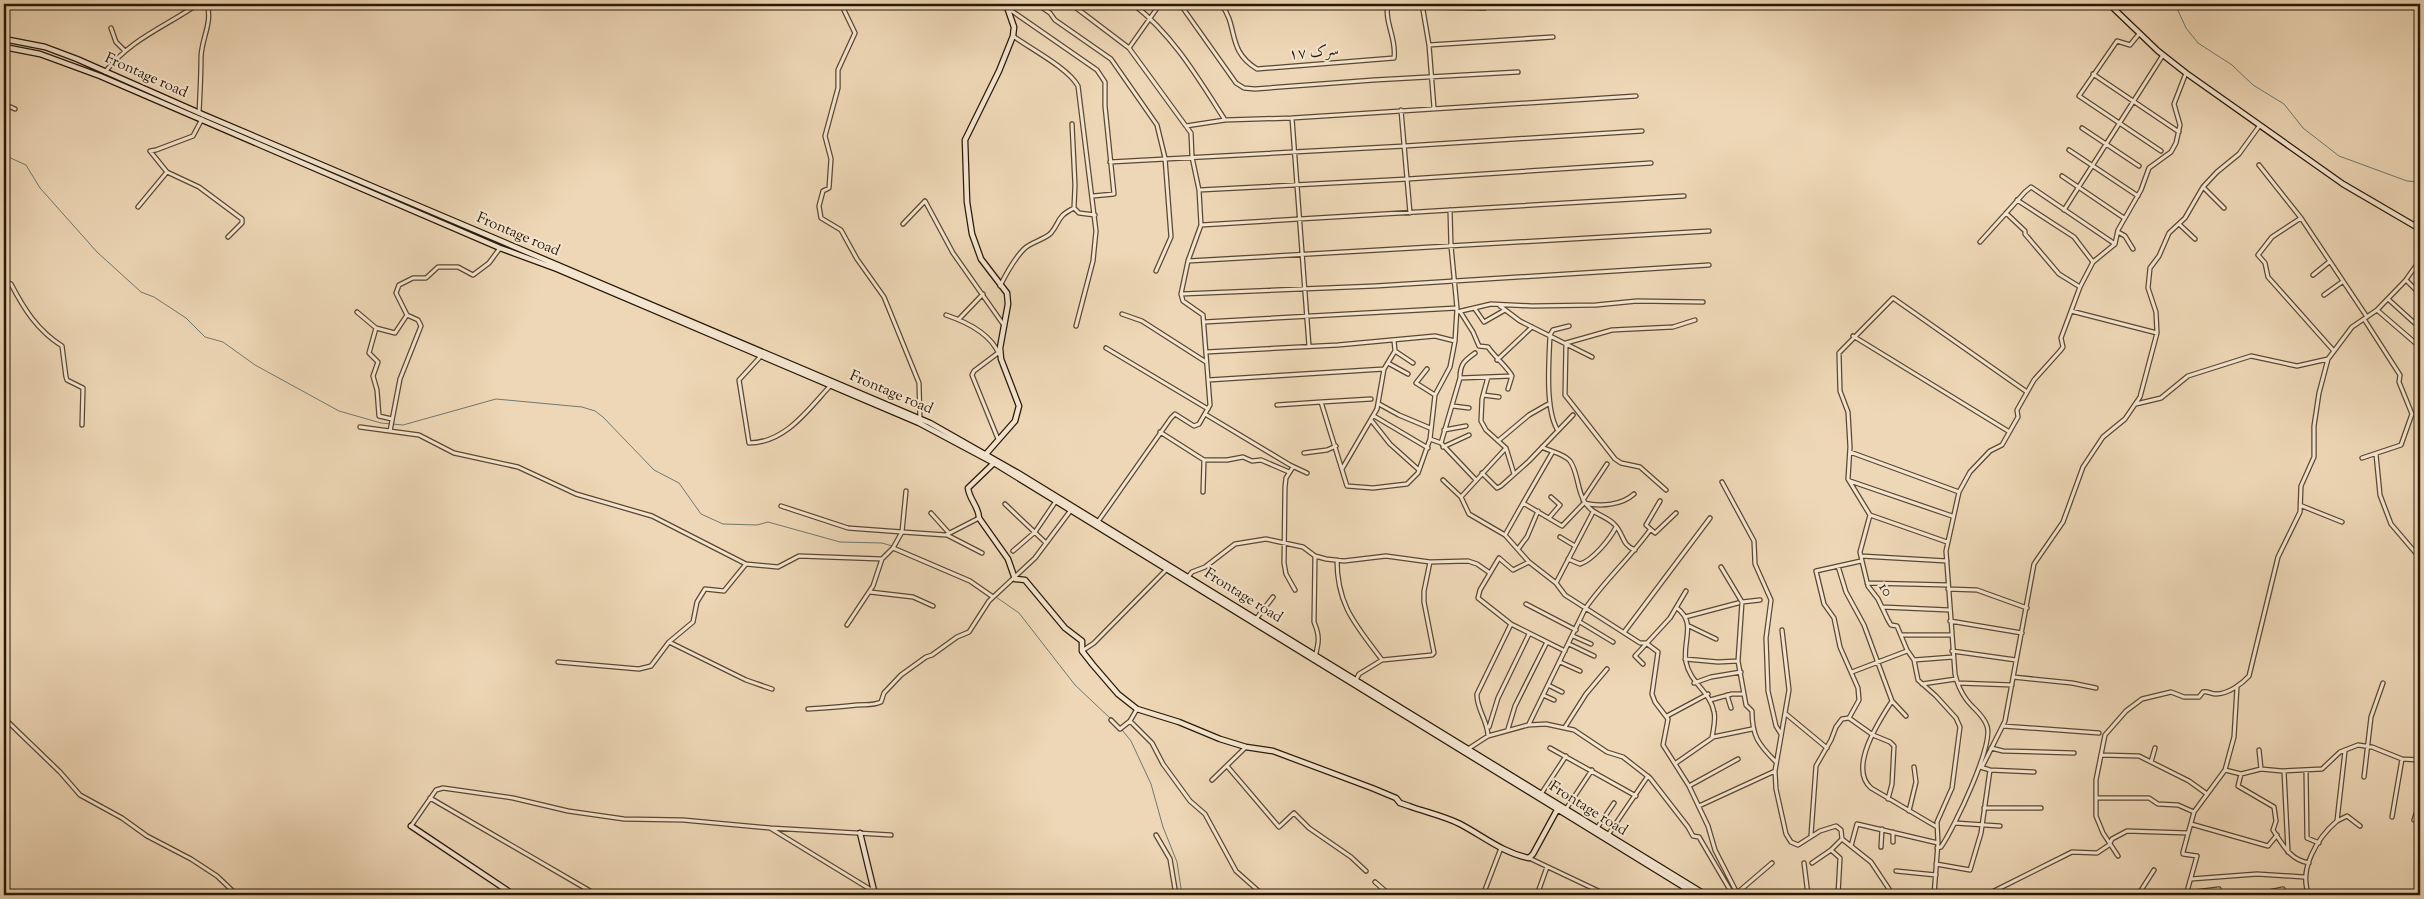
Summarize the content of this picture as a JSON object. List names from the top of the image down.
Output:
{
  "streets": {
    "main road": ["Frontage road"],
    "street": ["سرک ۱۷", "10"]
  }
}
